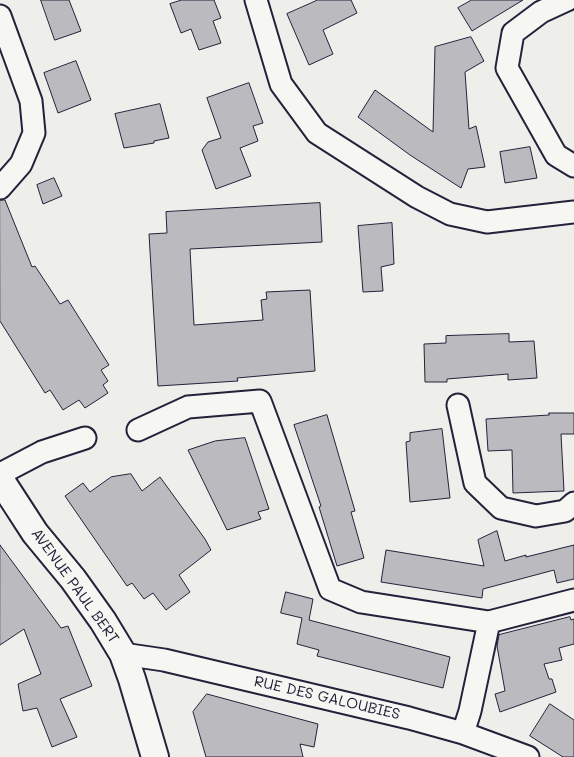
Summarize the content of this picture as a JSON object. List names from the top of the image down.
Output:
{
  "streets": {
    "street": ["AVENUE PAUL BERT", "RUE DES GALOUBIES"]
  },
  "crossings": [
    ["AVENUE PAUL BERT", "RUE DES GALOUBIES"]
  ]
}
